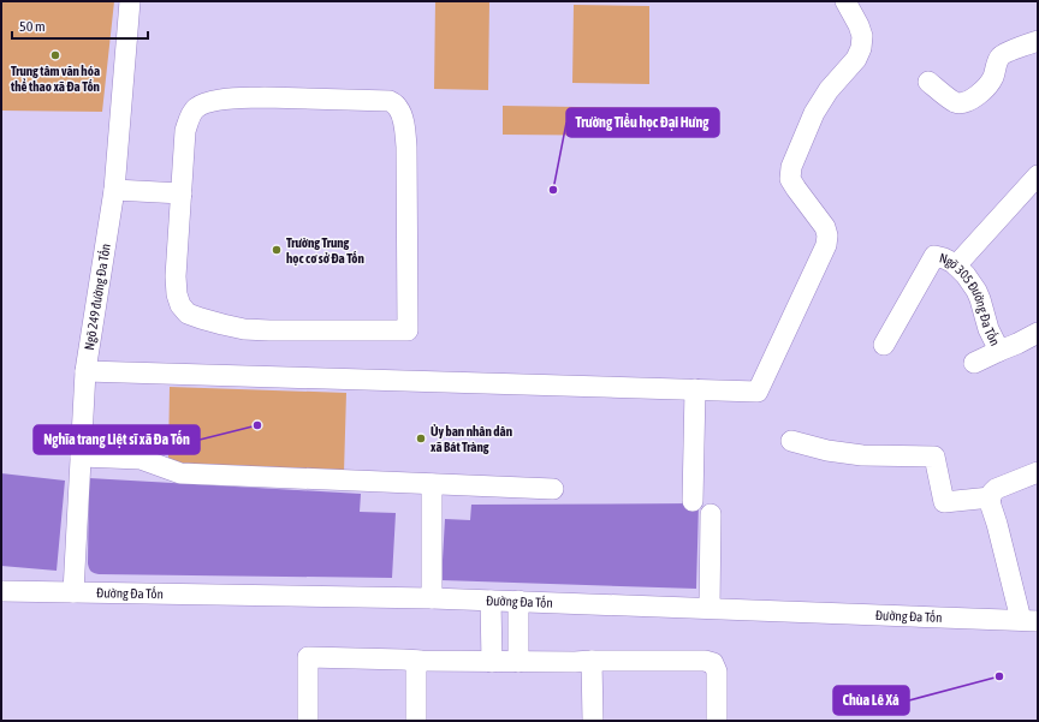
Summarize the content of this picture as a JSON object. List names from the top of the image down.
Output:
{
  "streets": {
    "street": ["Ngõ 249 đường Đa Tốn", "Ngõ 305 Đường Đa Tốn", "Đường Đa Tốn"]
  },
  "crossings": [
    ["Ngõ 249 đường Đa Tốn", "Đường Đa Tốn"]
  ],
  "places": [
    "Trung tâm văn hóa thể thao xã Đa Tốn",
    "Trường Tiểu học Đại Hưng",
    "Trường Trung học cơ sở Đa Tốn",
    "Nghĩa trang Liệt sĩ xã Đa Tốn",
    "Ủy ban nhân dân xã Bát Tràng",
    "Chùa Lê Xá"
  ],
  "scale_bar": "50 m"
}
